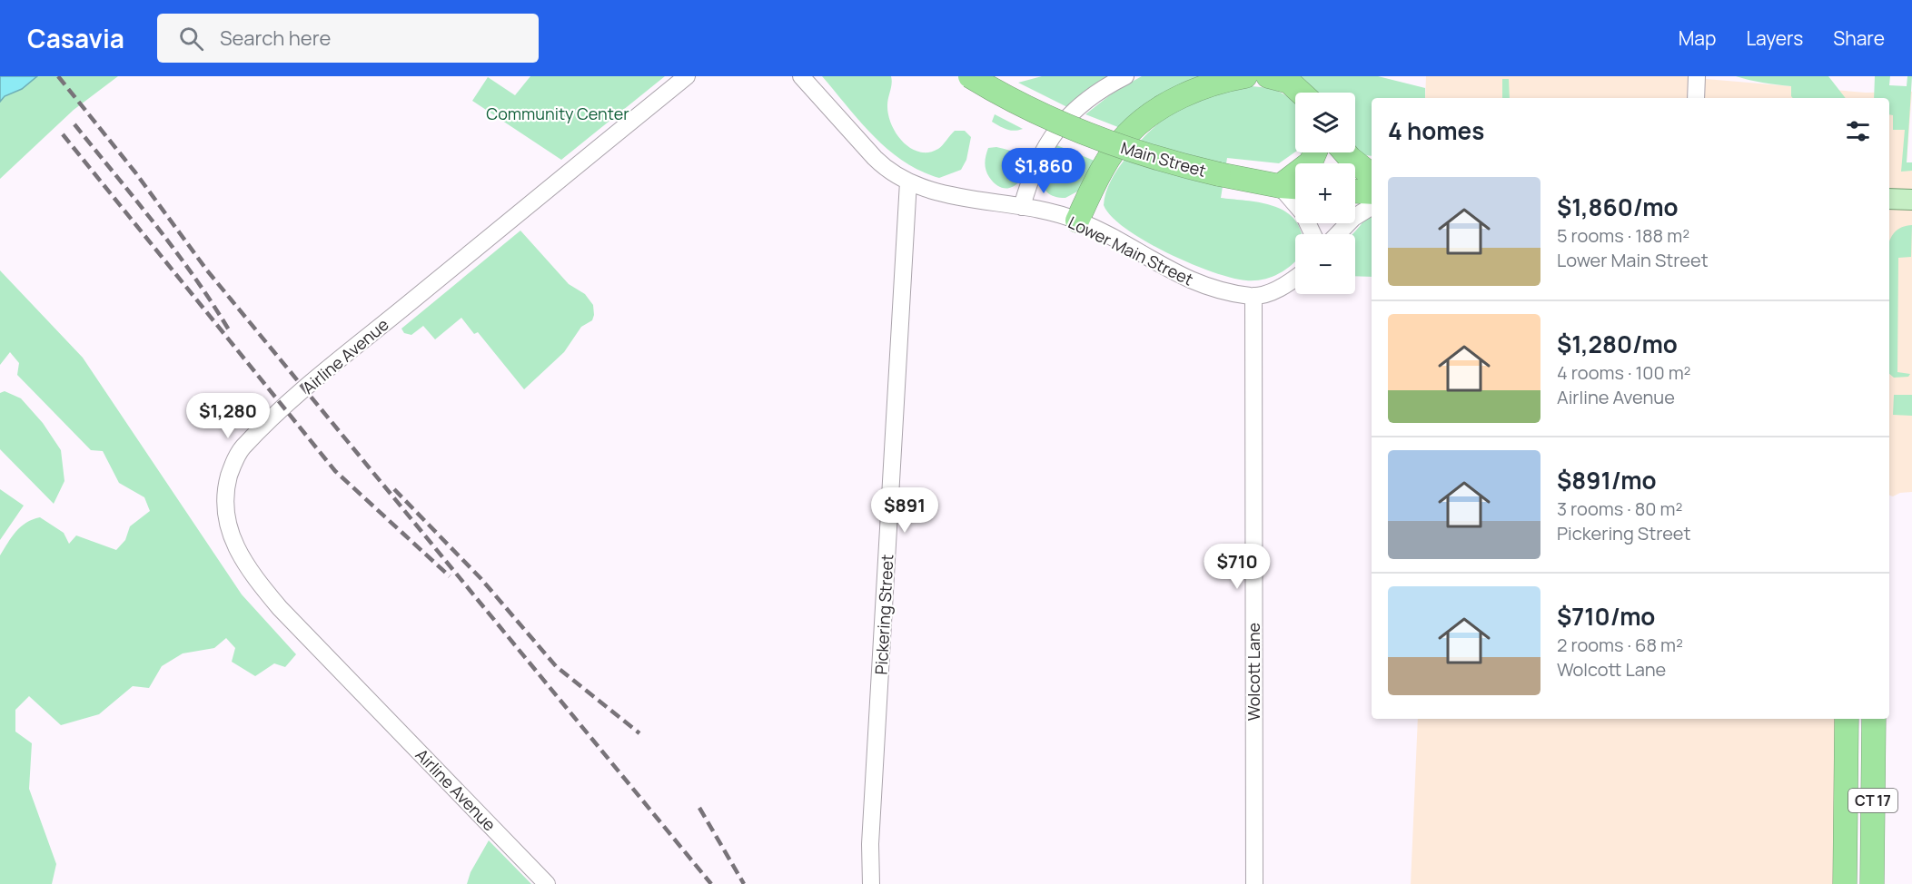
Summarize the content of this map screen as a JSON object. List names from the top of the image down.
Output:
{
  "streets": {
    "highway": ["Main Street", "CT 17"],
    "street": [
      "Lower Main Street",
      "Airline Avenue",
      "Pickering Street",
      "Wolcott Lane"
    ]
  },
  "crossings": [
    ["Lower Main Street", "Pickering Street"],
    ["Lower Main Street", "Wolcott Lane"]
  ],
  "parks": ["Community Center"],
  "page": {
    "header": "Casavia",
    "search": "Search here",
    "nav": ["Map", "Layers", "Share"],
    "map_buttons": ["+", "−"],
    "heading": "4 homes",
    "price": [
      "$1,860",
      "$1,280",
      "$891",
      "$710"
    ],
    "list": [
      {
        "name": "$1,860/mo",
        "note": "5 rooms · 188 m² · Lower Main Street"
      },
      {
        "name": "$1,280/mo",
        "note": "4 rooms · 100 m² · Airline Avenue"
      },
      {
        "name": "$891/mo",
        "note": "3 rooms · 80 m² · Pickering Street"
      },
      {
        "name": "$710/mo",
        "note": "2 rooms · 68 m² · Wolcott Lane"
      }
    ]
  }
}
